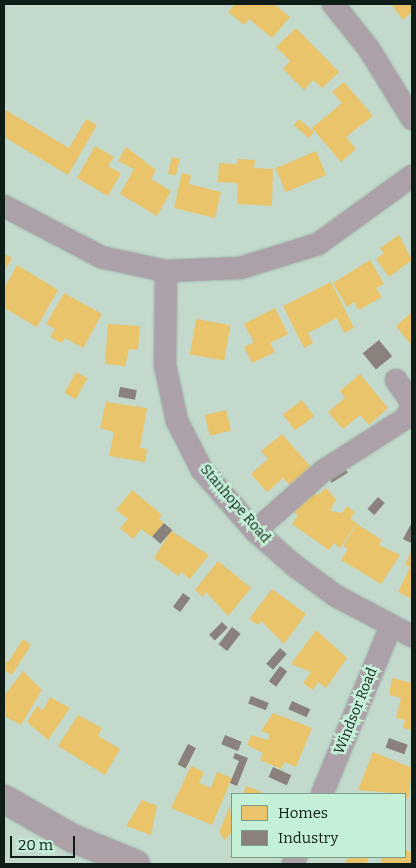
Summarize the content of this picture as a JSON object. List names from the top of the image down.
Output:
{
  "streets": {
    "street": ["Stanhope Road", "Windsor Road"]
  },
  "crossings": [
    ["Stanhope Road", "Windsor Road"]
  ],
  "legend": ["Homes", "Industry"],
  "scale_bar": "20 m"
}
